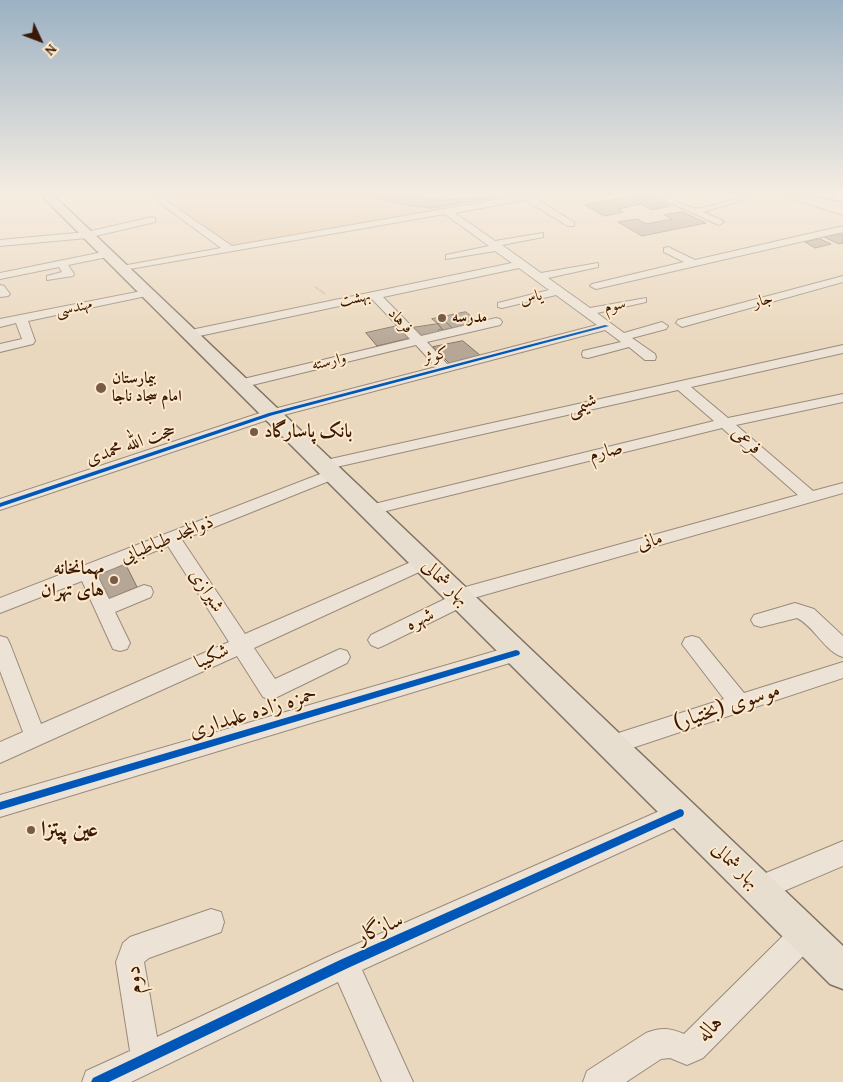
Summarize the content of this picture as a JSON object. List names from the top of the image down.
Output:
{
  "streets": {
    "main road": ["بهار شمالی"],
    "street": [
      "یاس",
      "بهشت",
      "جار",
      "سوم",
      "مهندسی",
      "فرهاد",
      "کوثر",
      "وارسته",
      "شیمی",
      "فرعی",
      "حجت الله محمدی",
      "صارم",
      "ذوالمجد طباطبایی",
      "مانی",
      "شیرازی",
      "شهره",
      "شکیبا",
      "موسوی (بختیار)",
      "حمزه زاده علمداری",
      "سازگار",
      "دوم",
      "هاله"
    ]
  },
  "crossings": [
    ["بهشت", "فرهاد"],
    ["بهشت", "بهار شمالی"],
    ["مهندسی", "بهار شمالی"],
    ["فرهاد", "کوثر"],
    ["فرهاد", "وارسته"],
    ["کوثر", "حجت الله محمدی"],
    ["کوثر", "بهار شمالی"],
    ["وارسته", "بهار شمالی"],
    ["شیمی", "فرعی"],
    ["شیمی", "ذوالمجد طباطبایی"],
    ["شیمی", "بهار شمالی"],
    ["فرعی", "صارم"],
    ["فرعی", "مانی"],
    ["حجت الله محمدی", "بهار شمالی"],
    ["صارم", "بهار شمالی"],
    ["ذوالمجد طباطبایی", "بهار شمالی"],
    ["ذوالمجد طباطبایی", "شیرازی"],
    ["مانی", "بهار شمالی"],
    ["مانی", "شهره"],
    ["بهار شمالی", "شهره"],
    ["بهار شمالی", "شکیبا"],
    ["بهار شمالی", "موسوی (بختیار)"],
    ["بهار شمالی", "حمزه زاده علمداری"],
    ["بهار شمالی", "سازگار"],
    ["بهار شمالی", "هاله"],
    ["شیرازی", "شکیبا"],
    ["سازگار", "دوم"]
  ],
  "places": [
    "مدرسه",
    "بیمارستان امام سجاد ناجا",
    "بانک پاسارگاد",
    "مهمانخانه های تهران",
    "عین پیتزا"
  ],
  "north": "bottom right"
}
